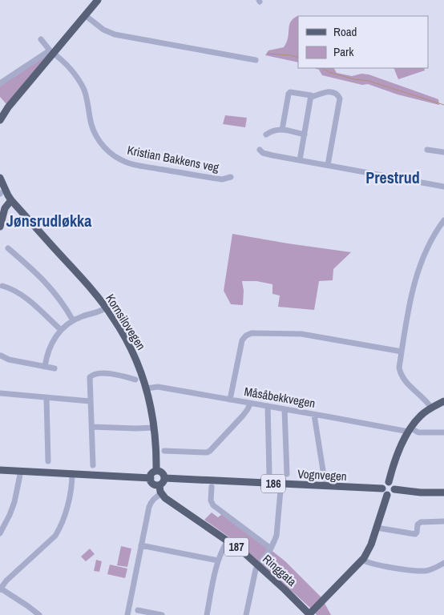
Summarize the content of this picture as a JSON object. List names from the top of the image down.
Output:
{
  "streets": {
    "main road": [
      "Kornsilovegen",
      "Vognvegen",
      "186",
      "187",
      "Ringgata"
    ],
    "street": ["Kristian Bakkens veg", "Måsåbekkvegen"]
  },
  "crossings": [
    ["Kornsilovegen", "Måsåbekkvegen"],
    ["Kornsilovegen", "Vognvegen"]
  ],
  "districts": ["Prestrud", "Jønsrudløkka"],
  "legend": ["Road", "Park"]
}
